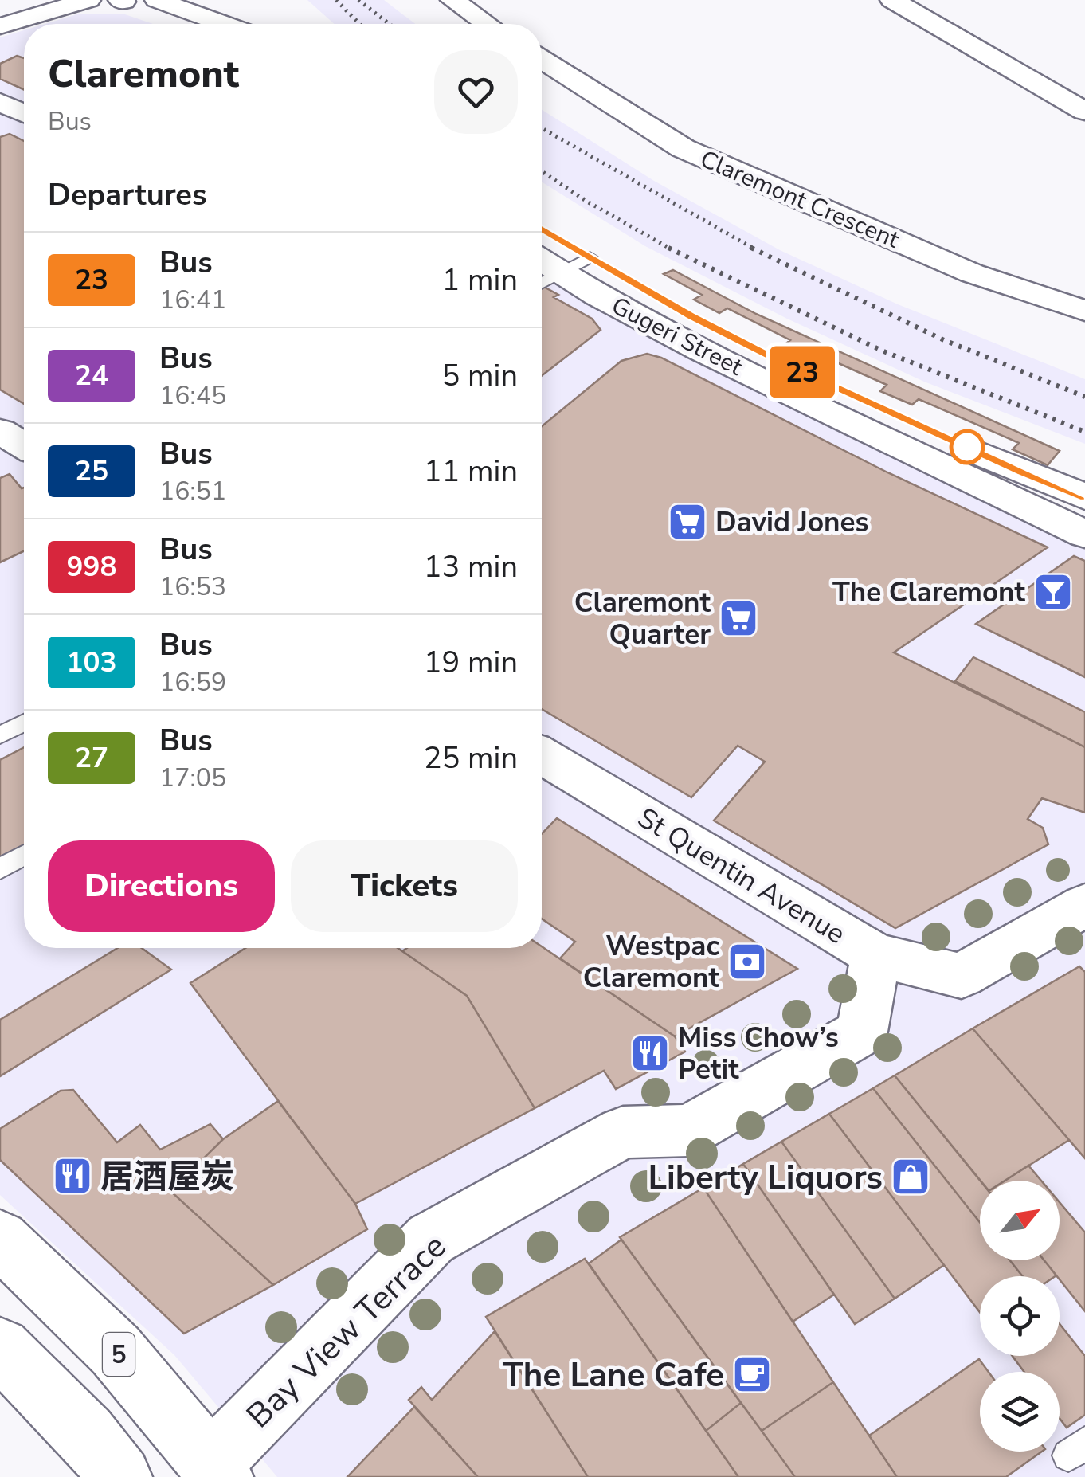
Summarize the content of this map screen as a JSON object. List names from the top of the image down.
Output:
{
  "streets": {
    "main road": [
      "Claremont Crescent",
      "Gugeri Street",
      "St Quentin Avenue",
      "Bay View Terrace",
      "5"
    ]
  },
  "crossings": [
    ["St Quentin Avenue", "Bay View Terrace"],
    ["Bay View Terrace", "5"]
  ],
  "places": {
    "supermarket": ["David Jones", "Claremont Quarter"],
    "bar": ["The Claremont"],
    "bank": ["Westpac Claremont"],
    "restaurant": ["Miss Chow’s Petit", "居酒屋炭"],
    "shop": ["Liberty Liquors"],
    "cafe": ["The Lane Cafe"]
  },
  "lines": ["bus line 23"],
  "north": "top right",
  "page": {
    "on_map": "23",
    "heading": [
      ["Claremont", "Bus"],
      "Departures"
    ],
    "list": [
      {
        "mark": "23",
        "name": "Bus",
        "note": "16:41",
        "value": "1 min"
      },
      {
        "mark": "24",
        "name": "Bus",
        "note": "16:45",
        "value": "5 min"
      },
      {
        "mark": "25",
        "name": "Bus",
        "note": "16:51",
        "value": "11 min"
      },
      {
        "mark": "998",
        "name": "Bus",
        "note": "16:53",
        "value": "13 min"
      },
      {
        "mark": "103",
        "name": "Bus",
        "note": "16:59",
        "value": "19 min"
      },
      {
        "mark": "27",
        "name": "Bus",
        "note": "17:05",
        "value": "25 min"
      }
    ],
    "buttons": ["Directions", "Tickets"]
  }
}
